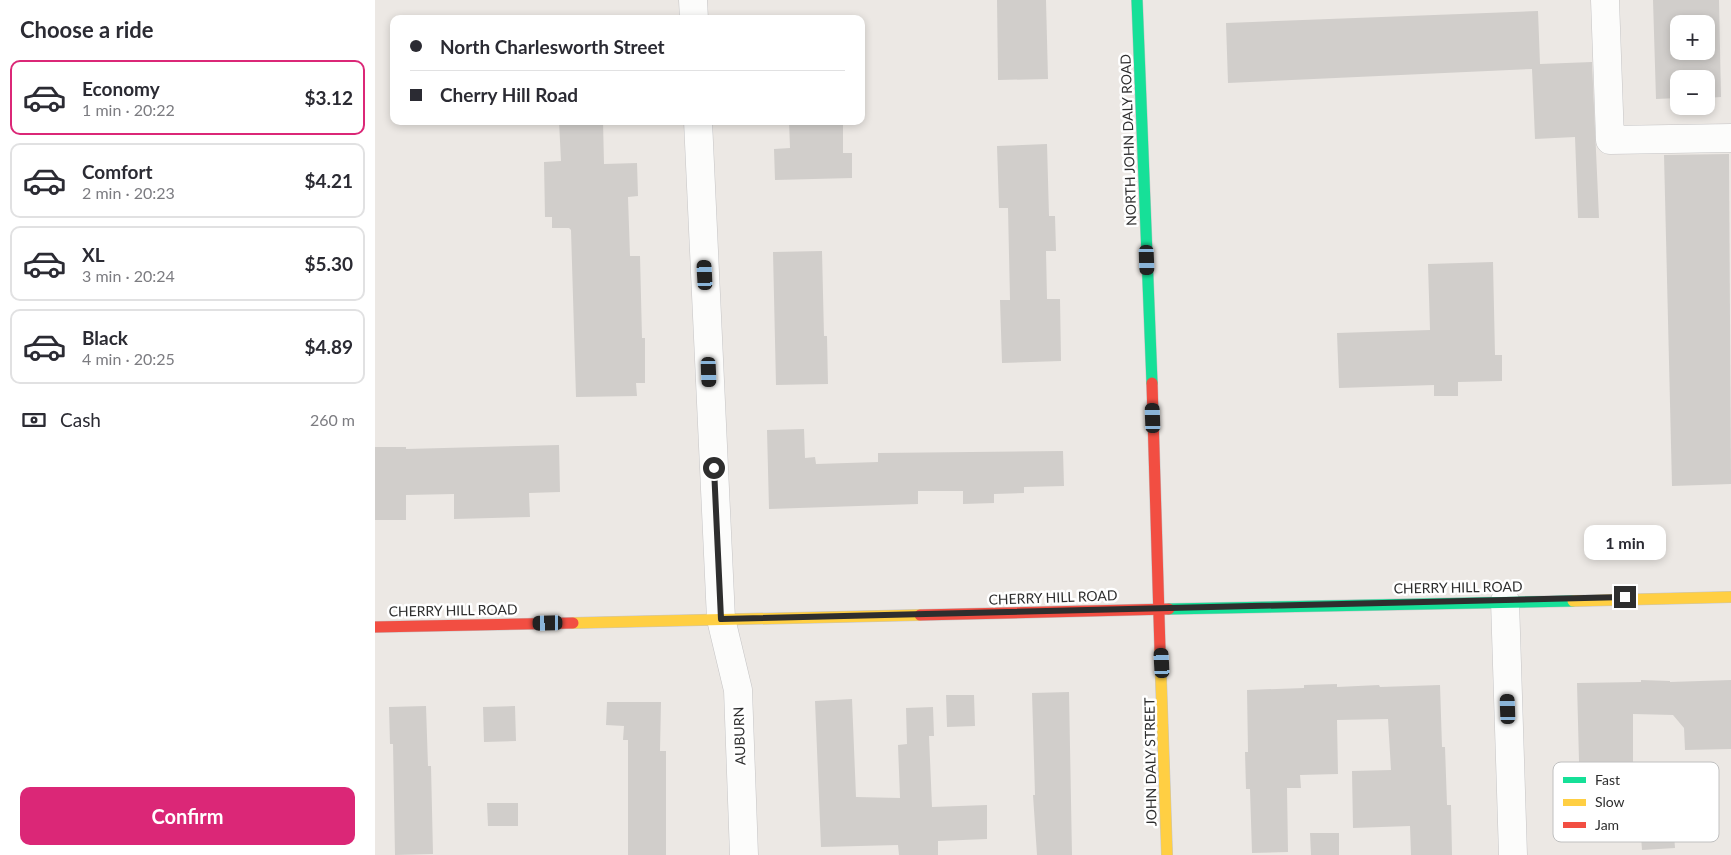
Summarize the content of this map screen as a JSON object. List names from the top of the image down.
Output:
{
  "streets": {
    "main road": ["NORTH JOHN DALY ROAD", "CHERRY HILL ROAD", "JOHN DALY STREET"],
    "street": ["AUBURN"]
  },
  "crossings": [
    ["NORTH JOHN DALY ROAD", "CHERRY HILL ROAD"],
    ["NORTH JOHN DALY ROAD", "JOHN DALY STREET"],
    ["CHERRY HILL ROAD", "AUBURN"],
    ["CHERRY HILL ROAD", "JOHN DALY STREET"]
  ],
  "legend": ["Fast", "Slow", "Jam"],
  "page": {
    "heading": "Choose a ride",
    "map_buttons": ["+", "−"],
    "banner": ["North Charlesworth Street", "Cherry Hill Road"],
    "list": [
      {
        "name": "Economy",
        "note": "1 min · 20:22",
        "value": "$3.12"
      },
      {
        "name": "Comfort",
        "note": "2 min · 20:23",
        "value": "$4.21"
      },
      {
        "name": "XL",
        "note": "3 min · 20:24",
        "value": "$5.30"
      },
      {
        "name": "Black",
        "note": "4 min · 20:25",
        "value": "$4.89"
      }
    ],
    "pay": ["Cash", "260 m"],
    "bubble": "1 min",
    "buttons": "Confirm"
  }
}
